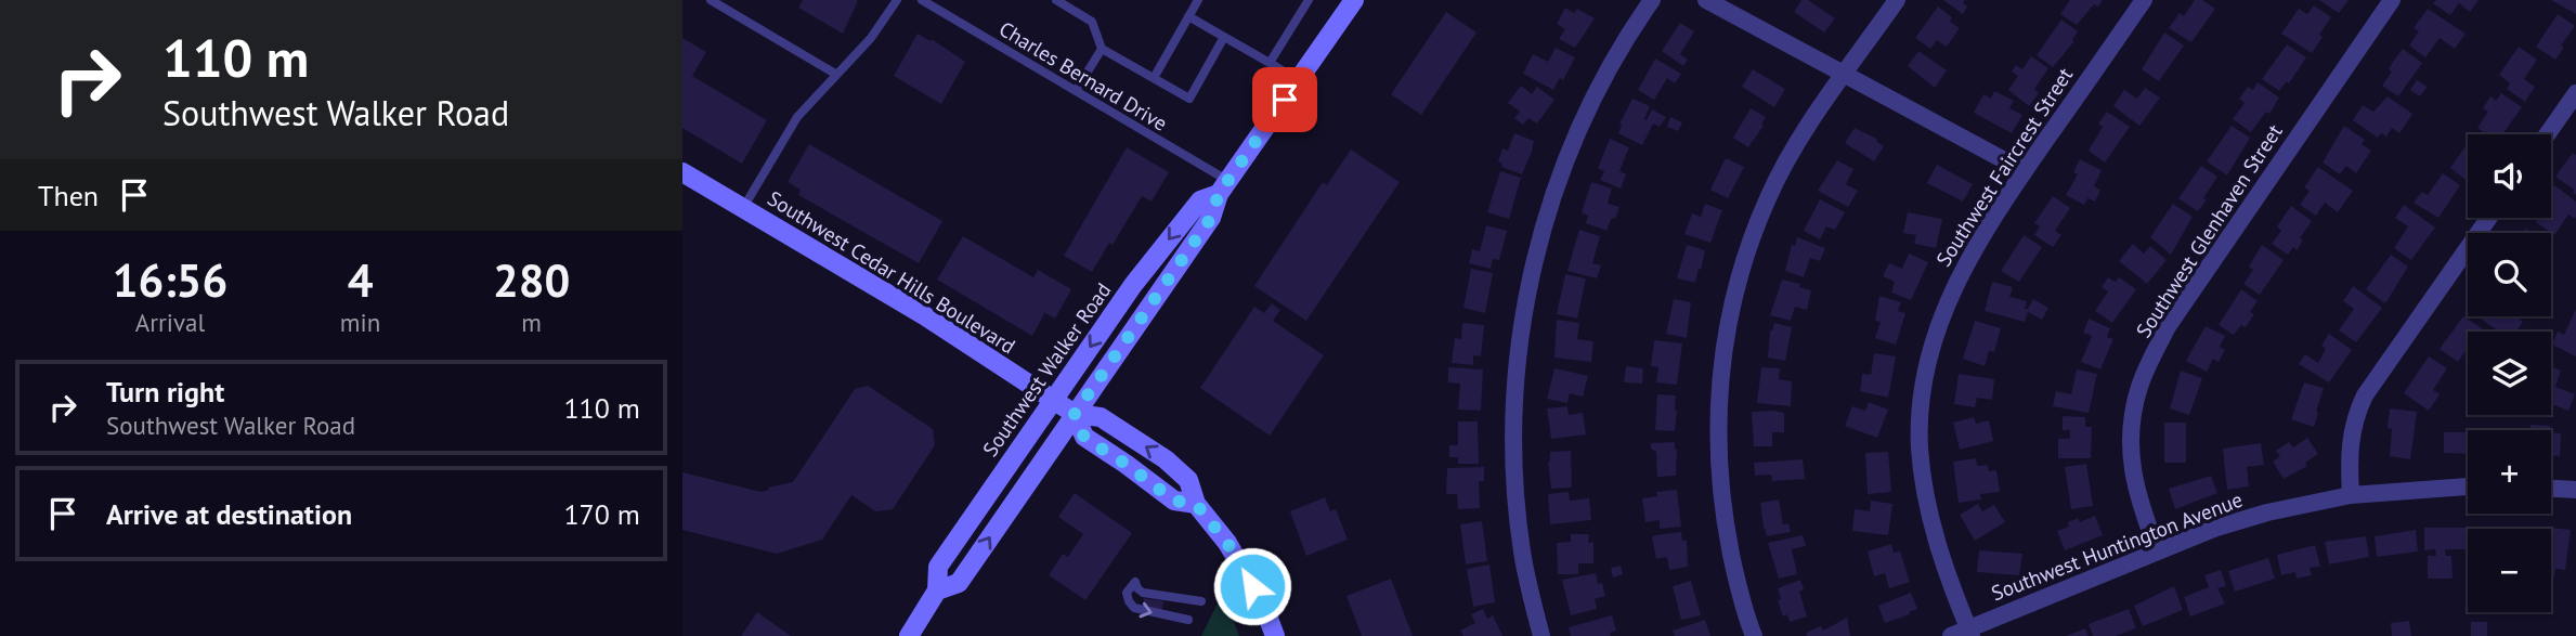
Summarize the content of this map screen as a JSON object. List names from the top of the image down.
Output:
{
  "streets": {
    "main road": ["Southwest Cedar Hills Boulevard", "Southwest Walker Road"],
    "street": ["Southwest Faircrest Street", "Southwest Glenhaven Street", "Southwest Huntington Avenue"],
    "lane": ["Charles Bernard Drive"]
  },
  "crossings": [
    ["Charles Bernard Drive", "Southwest Walker Road"],
    ["Southwest Faircrest Street", "Southwest Huntington Avenue"],
    ["Southwest Glenhaven Street", "Southwest Huntington Avenue"],
    ["Southwest Cedar Hills Boulevard", "Southwest Walker Road"]
  ],
  "page": {
    "turn": ["110 m", "Southwest Walker Road"],
    "map_buttons": ["+", "−"],
    "then": "Then",
    "eta": [
      "16:56",
      "Arrival",
      "4",
      "min",
      "280",
      "m"
    ],
    "list": [
      {
        "name": "Turn right",
        "note": "Southwest Walker Road",
        "value": "110 m"
      },
      {
        "name": "Arrive at destination",
        "value": "170 m"
      }
    ]
  }
}
